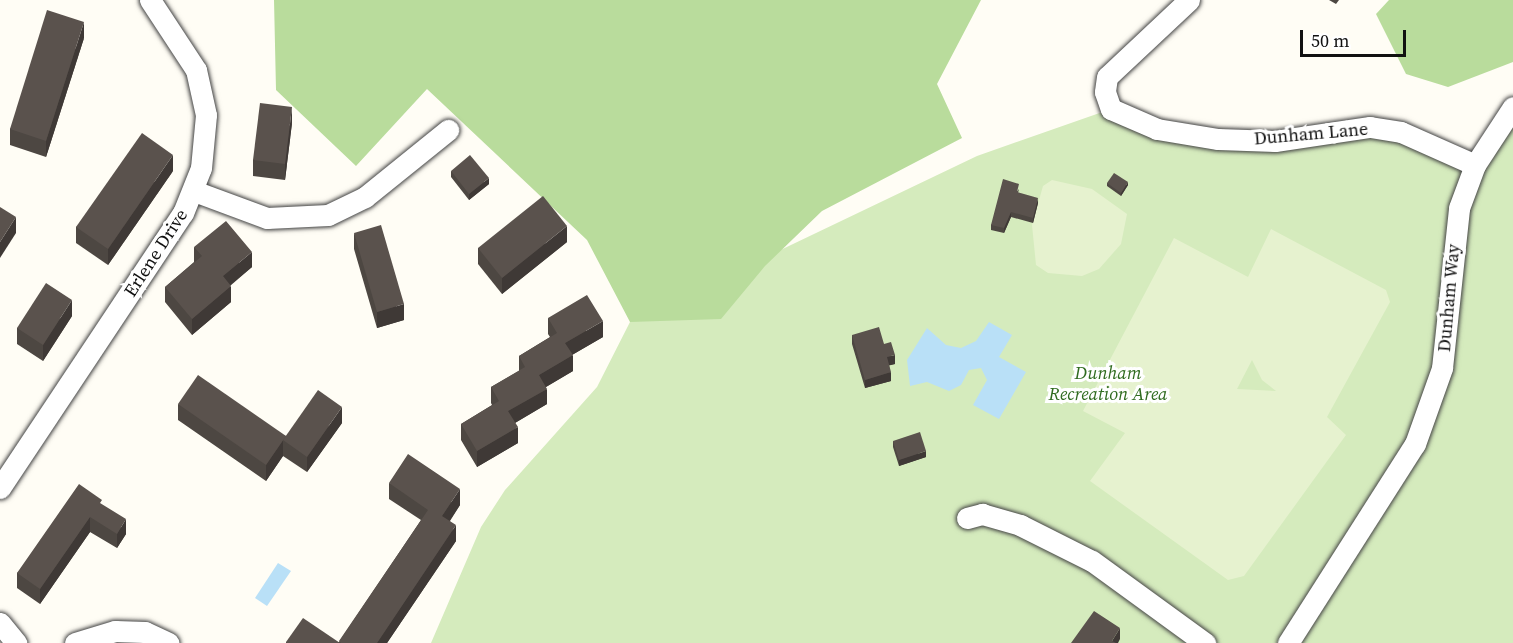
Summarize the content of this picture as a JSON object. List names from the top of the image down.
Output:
{
  "streets": {
    "street": ["Dunham Lane", "Erlene Drive", "Dunham Way"]
  },
  "crossings": [
    ["Dunham Lane", "Dunham Way"]
  ],
  "parks": ["Dunham Recreation Area"],
  "scale_bar": "50 m"
}
